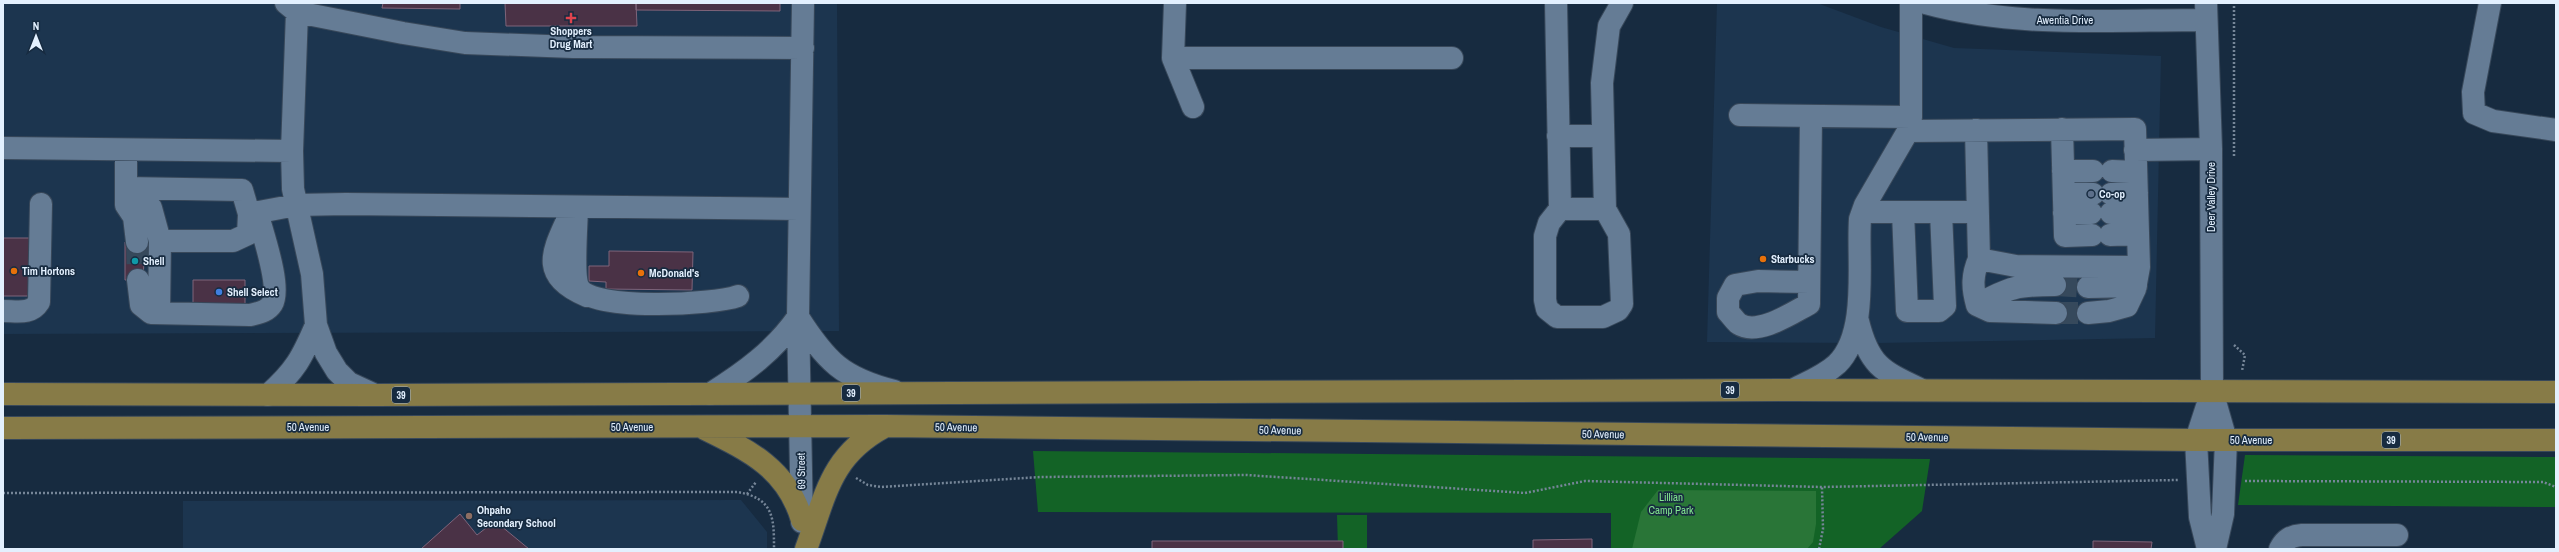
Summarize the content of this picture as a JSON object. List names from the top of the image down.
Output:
{
  "streets": {
    "main road": ["39", "50 Avenue"],
    "street": ["Awentia Drive", "Deer Valley Drive", "69 Street"]
  },
  "crossings": [
    ["Awentia Drive", "Deer Valley Drive"],
    ["Deer Valley Drive", "39"],
    ["39", "69 Street"],
    ["50 Avenue", "69 Street"]
  ],
  "parks": ["Lillian Camp Park"],
  "places": {
    "health": ["Shoppers Drug Mart"],
    "other": [
      "Co-op",
      "Starbucks",
      "Shell",
      "Tim Hortons",
      "McDonald's",
      "Shell Select",
      "Ohpaho Secondary School"
    ]
  },
  "north": "top"
}
